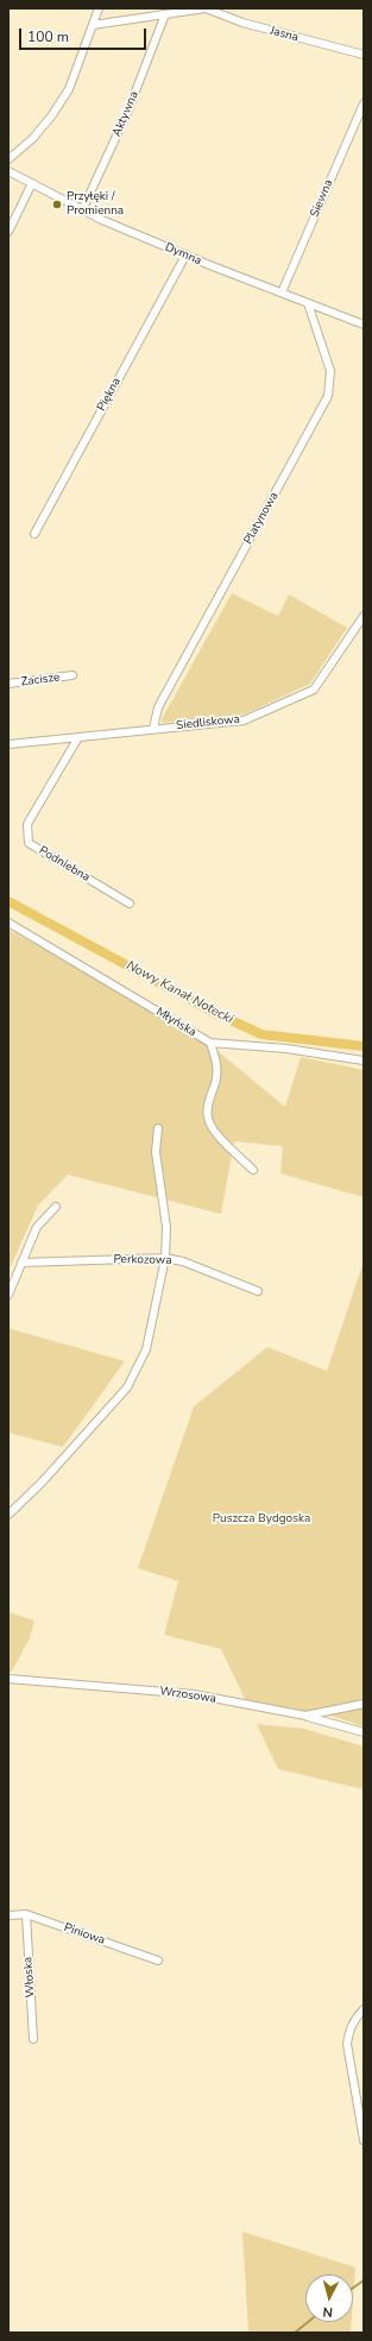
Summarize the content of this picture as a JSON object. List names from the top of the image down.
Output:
{
  "streets": {
    "street": [
      "Jasna",
      "Aktywna",
      "Siewna",
      "Dymna",
      "Piękna",
      "Platynowa",
      "Zacisze",
      "Siedliskowa",
      "Podniebna",
      "Młyńska",
      "Perkozowa",
      "Wrzosowa",
      "Piniowa",
      "Włoska"
    ]
  },
  "crossings": [
    ["Jasna", "Aktywna"],
    ["Aktywna", "Dymna"],
    ["Siewna", "Dymna"],
    ["Dymna", "Piękna"],
    ["Dymna", "Platynowa"],
    ["Platynowa", "Siedliskowa"],
    ["Siedliskowa", "Podniebna"],
    ["Piniowa", "Włoska"]
  ],
  "water": ["Nowy Kanał Notecki"],
  "parks": ["Puszcza Bydgoska"],
  "places": ["Przyłęki / Promienna"],
  "scale_bar": "100 m",
  "north": "bottom"
}
